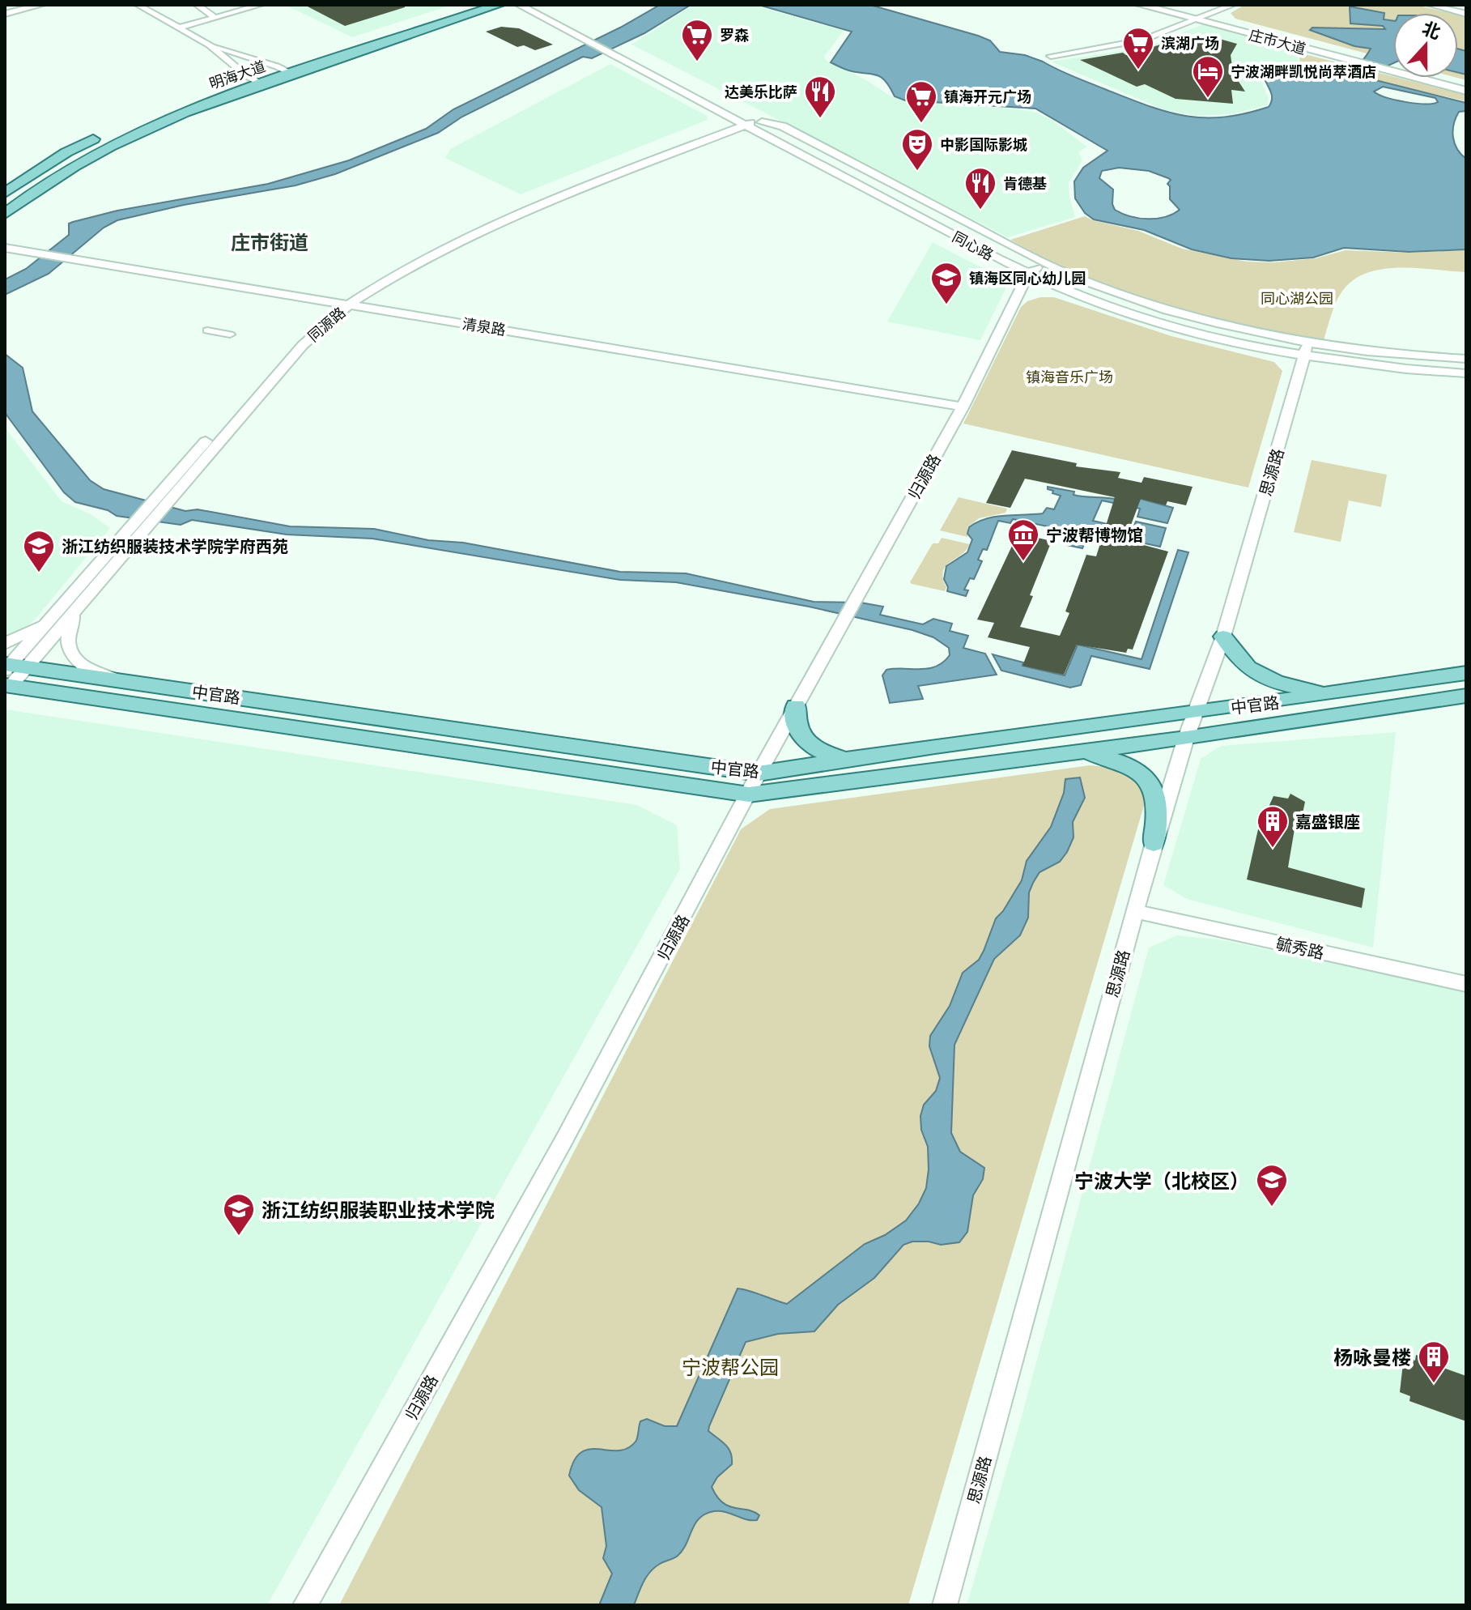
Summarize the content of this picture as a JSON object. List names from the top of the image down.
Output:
{
  "streets": {
    "main road": ["庄市大道", "明海大道", "中官路"],
    "street": [
      "同心路",
      "同源路",
      "清泉路",
      "思源路",
      "归源路",
      "毓秀路"
    ]
  },
  "crossings": [
    ["同心路", "同源路"],
    ["同心路", "思源路"],
    ["同心路", "归源路"],
    ["同源路", "清泉路"],
    ["同源路", "中官路"],
    ["清泉路", "归源路"],
    ["思源路", "中官路"],
    ["思源路", "毓秀路"],
    ["归源路", "中官路"]
  ],
  "districts": ["庄市街道"],
  "parks": ["同心湖公园", "镇海音乐广场", "宁波帮公园"],
  "places": {
    "supermarket": ["罗森", "滨湖广场", "镇海开元广场"],
    "hotel": ["宁波湖畔凯悦尚萃酒店"],
    "restaurant": ["达美乐比萨", "肯德基"],
    "theatre": ["中影国际影城"],
    "school or university": [
      "镇海区同心幼儿园",
      "浙江纺织服装技术学院学府西苑",
      "宁波大学（北校区）",
      "浙江纺织服装职业技术学院"
    ],
    "museum": ["宁波帮博物馆"],
    "building": ["嘉盛银座", "杨咏曼楼"]
  },
  "north": "top"
}
